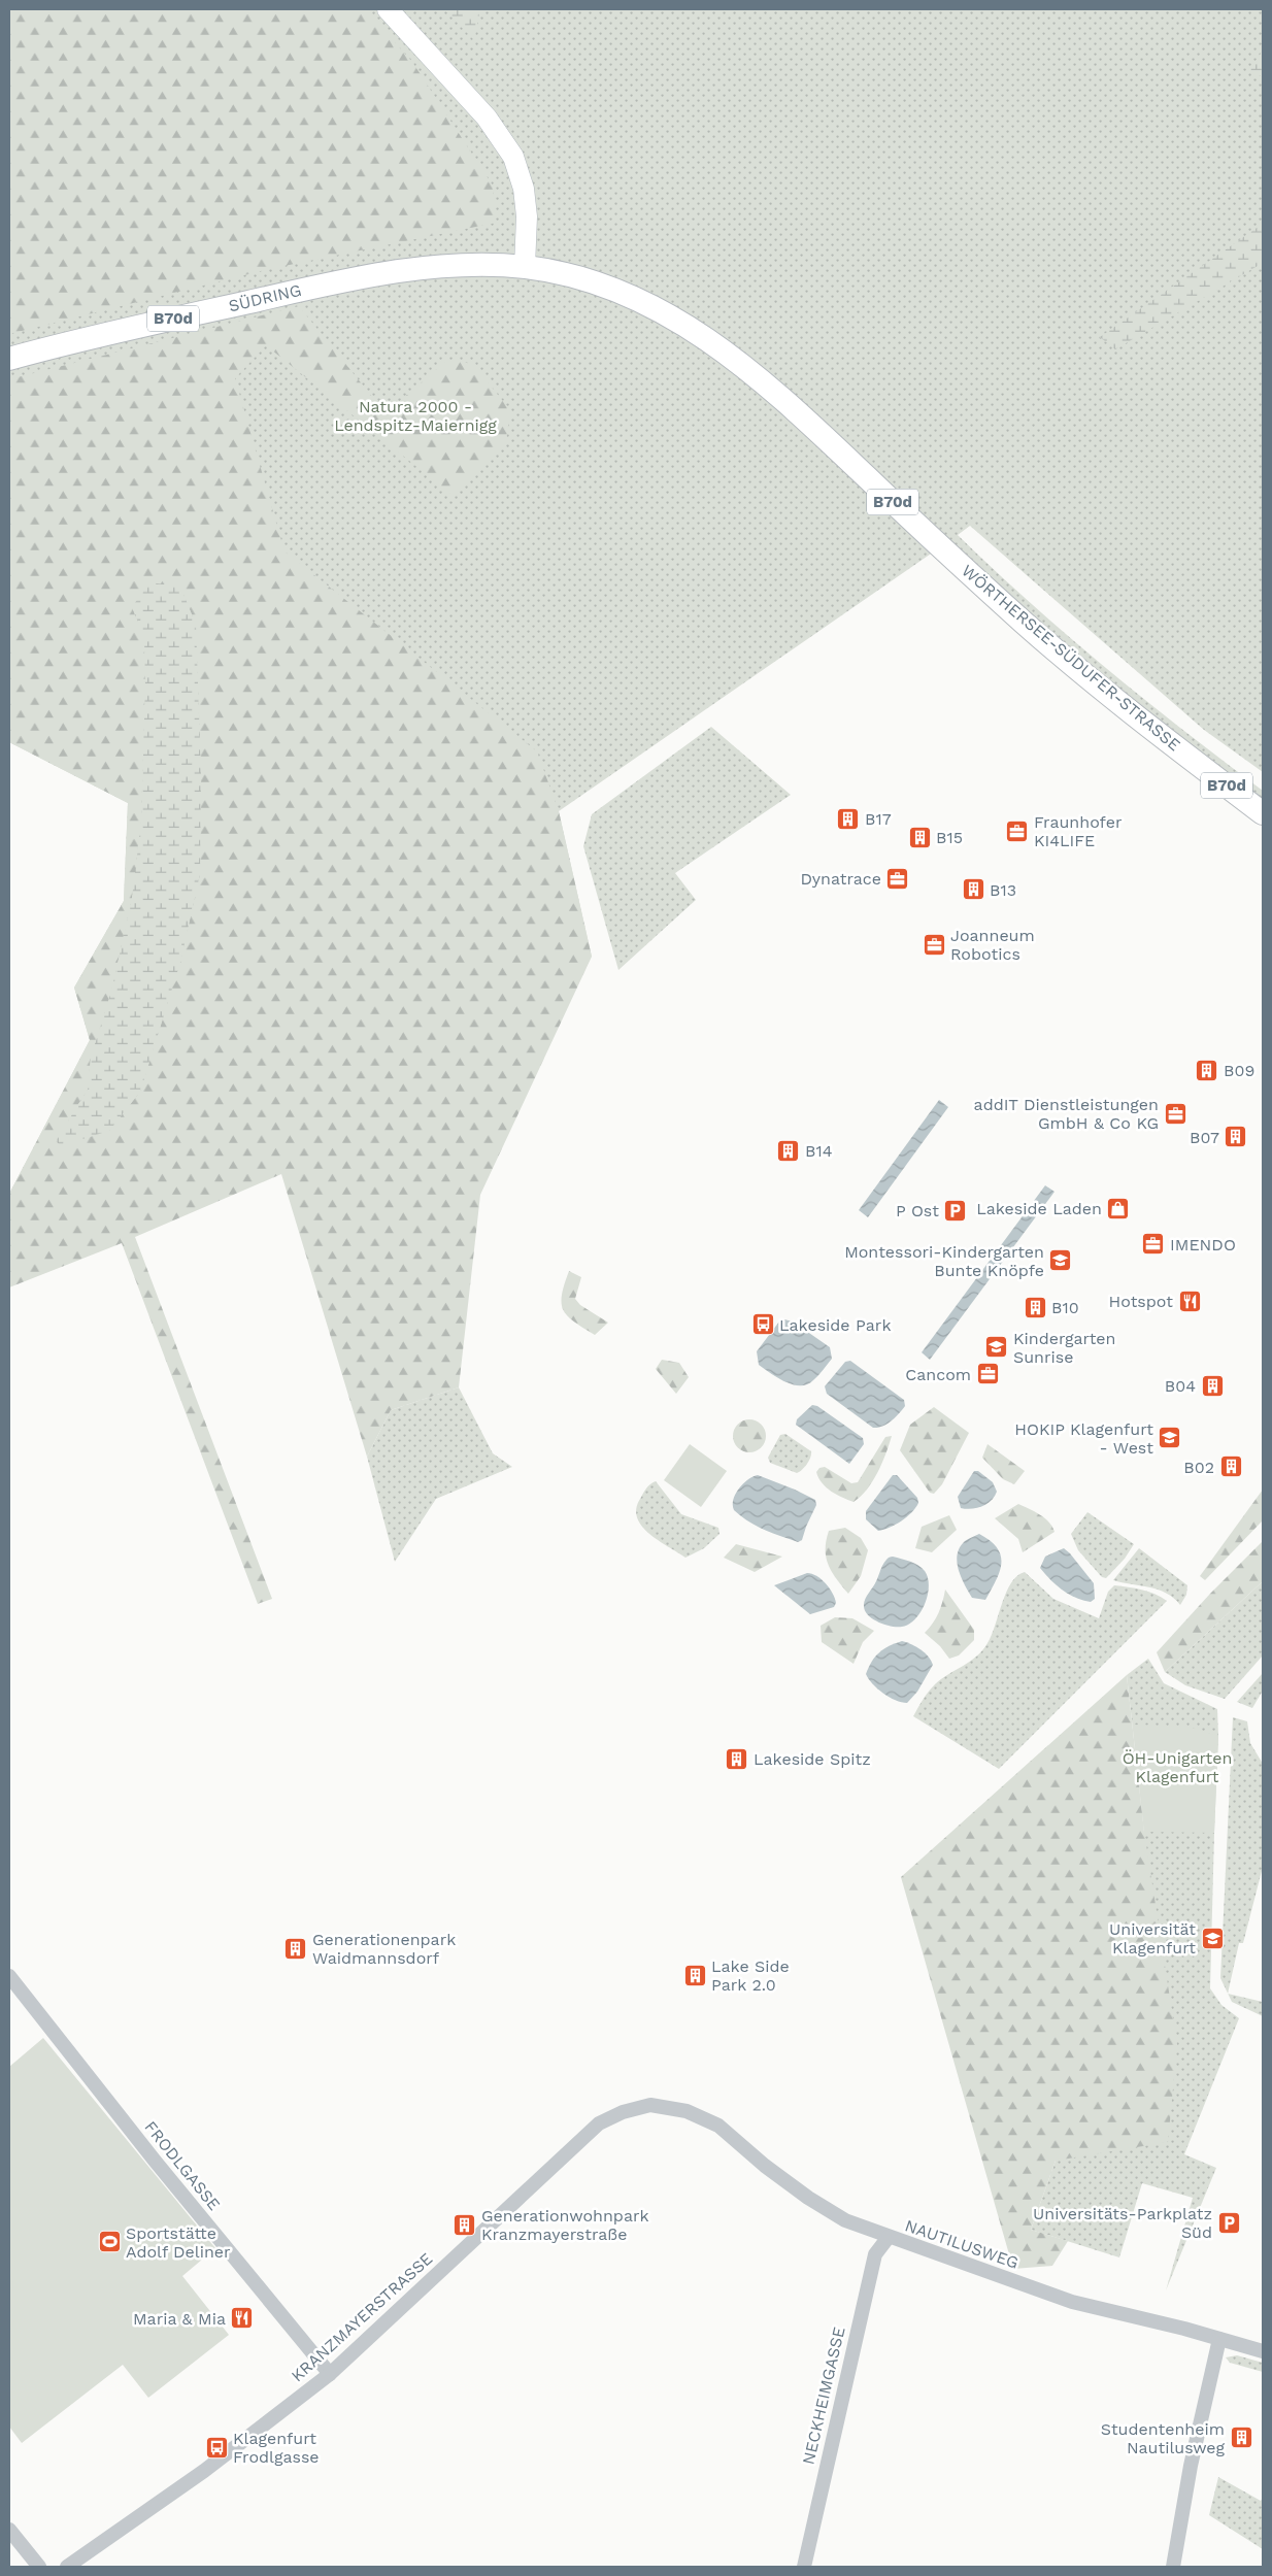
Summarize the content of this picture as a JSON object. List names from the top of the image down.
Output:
{
  "streets": {
    "main road": ["SÜDRING", "B70d", "WÖRTHERSEE-SÜDUFER-STRASSE"],
    "street": [
      "FRODLGASSE",
      "NAUTILUSWEG",
      "KRANZMAYERSTRASSE",
      "NECKHEIMGASSE"
    ]
  },
  "crossings": [
    ["SÜDRING", "WÖRTHERSEE-SÜDUFER-STRASSE"],
    ["FRODLGASSE", "KRANZMAYERSTRASSE"],
    ["NAUTILUSWEG", "KRANZMAYERSTRASSE"],
    ["NAUTILUSWEG", "NECKHEIMGASSE"]
  ],
  "parks": ["Natura 2000 - Lendspitz-Maiernigg", "ÖH-Unigarten Klagenfurt"],
  "places": {
    "building": [
      "B17",
      "B15",
      "B13",
      "B09",
      "B07",
      "B14",
      "B10",
      "B04",
      "B02",
      "Lakeside Spitz",
      "Generationenpark Waidmannsdorf",
      "Lake Side Park 2.0",
      "Generationwohnpark Kranzmayerstraße",
      "Studentenheim Nautilusweg"
    ],
    "office": [
      "Fraunhofer KI4LIFE",
      "Dynatrace",
      "Joanneum Robotics",
      "addIT Dienstleistungen GmbH & Co KG",
      "IMENDO",
      "Cancom"
    ],
    "shop": ["Lakeside Laden"],
    "parking": ["P Ost", "Universitäts-Parkplatz Süd"],
    "school or university": [
      "Montessori-Kindergarten Bunte Knöpfe",
      "Kindergarten Sunrise",
      "HOKIP Klagenfurt - West",
      "Universität Klagenfurt"
    ],
    "restaurant": ["Hotspot", "Maria & Mia"],
    "bus stop": ["Lakeside Park", "Klagenfurt Frodlgasse"],
    "sports": ["Sportstätte Adolf Deliner"]
  }
}
